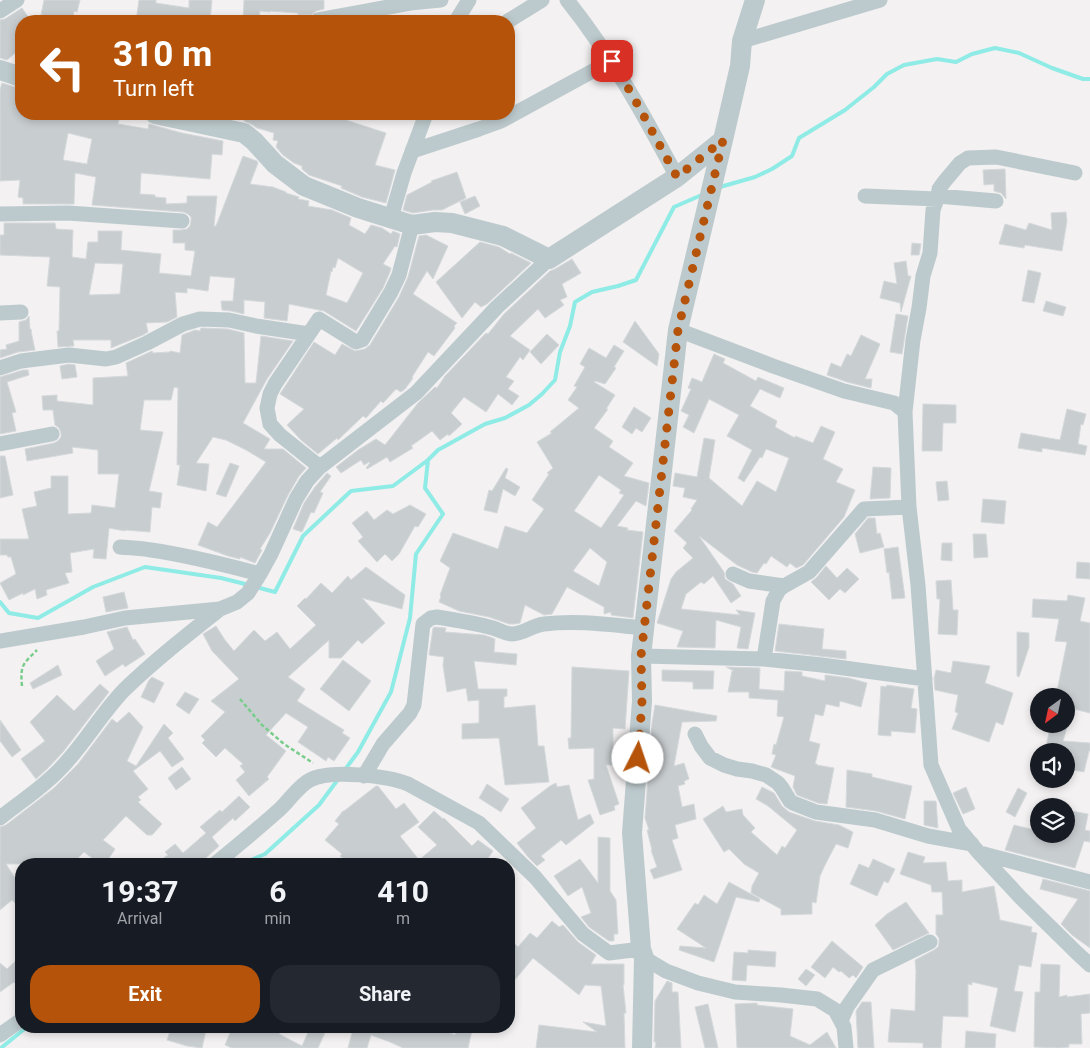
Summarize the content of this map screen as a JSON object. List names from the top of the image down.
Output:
{
  "north": "bottom left",
  "page": {
    "turn": ["310 m", "Turn left"],
    "eta": [
      "19:37",
      "Arrival",
      "6",
      "min",
      "410",
      "m"
    ],
    "buttons": ["Exit", "Share"]
  }
}
